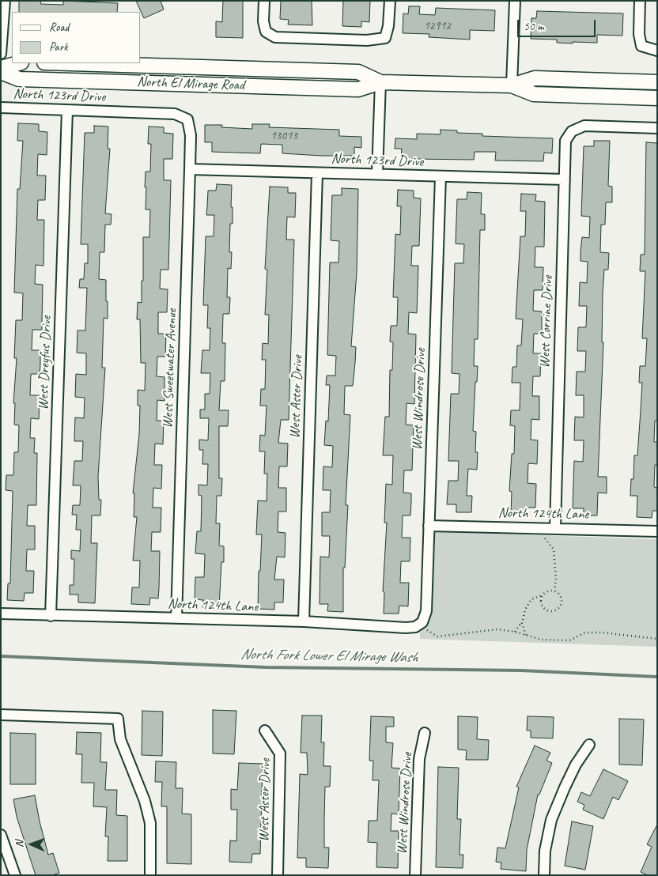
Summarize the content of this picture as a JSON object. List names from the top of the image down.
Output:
{
  "streets": {
    "main road": ["North El Mirage Road"],
    "street": [
      "North 123rd Drive",
      "West Corrine Drive",
      "West Dreyfus Drive",
      "West Sweetwater Avenue",
      "West Aster Drive",
      "West Windrose Drive",
      "North 124th Lane"
    ]
  },
  "crossings": [
    ["North 123rd Drive", "West Corrine Drive"],
    ["North 123rd Drive", "West Dreyfus Drive"],
    ["North 123rd Drive", "West Sweetwater Avenue"],
    ["North 123rd Drive", "West Aster Drive"],
    ["North 123rd Drive", "West Windrose Drive"],
    ["West Corrine Drive", "North 124th Lane"],
    ["West Dreyfus Drive", "North 124th Lane"],
    ["West Sweetwater Avenue", "North 124th Lane"],
    ["West Aster Drive", "North 124th Lane"],
    ["West Windrose Drive", "North 124th Lane"]
  ],
  "water": ["North Fork Lower El Mirage Wash"],
  "house_numbers": ["12912", "13013"],
  "legend": ["Road", "Park"],
  "scale_bar": "50 m",
  "north": "left"
}
